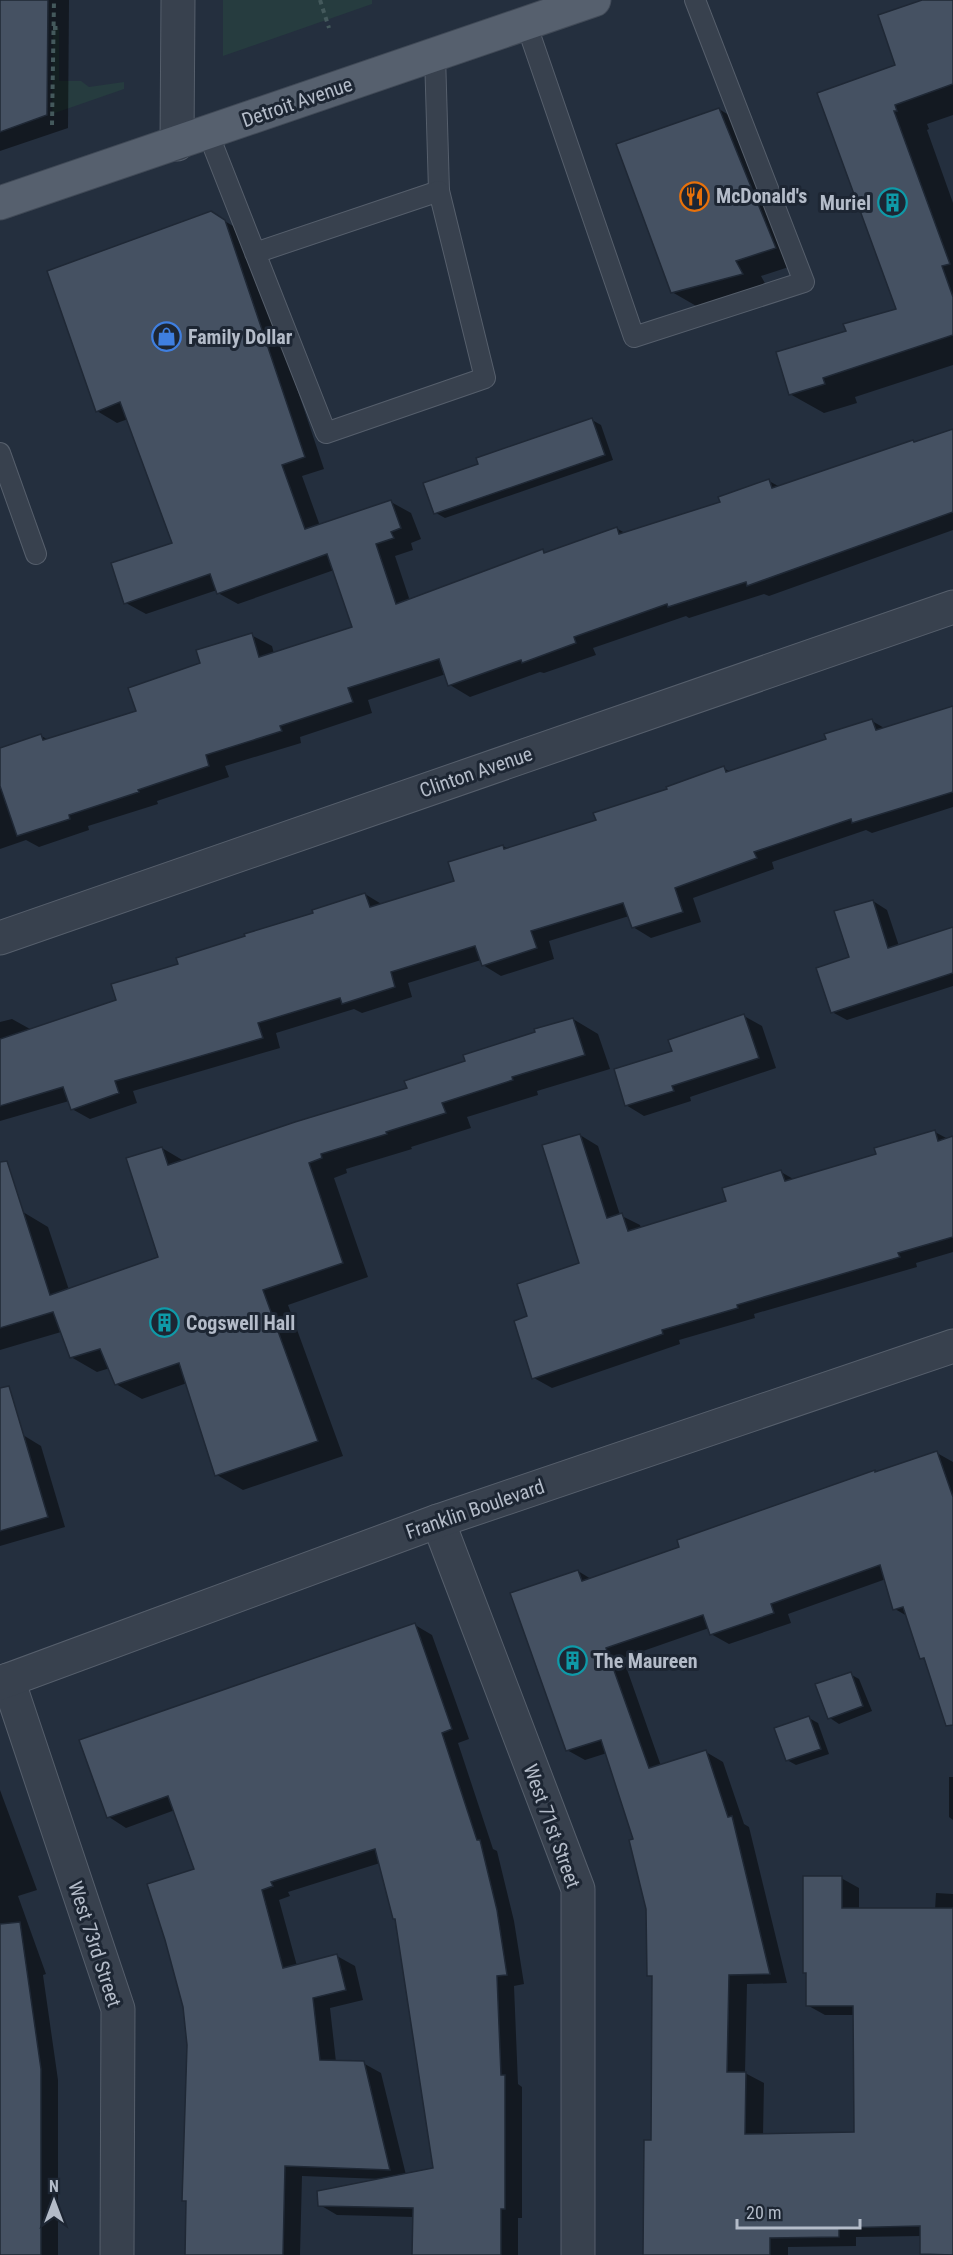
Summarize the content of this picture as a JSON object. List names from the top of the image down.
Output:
{
  "streets": {
    "main road": ["Detroit Avenue"],
    "street": [
      "Clinton Avenue",
      "Franklin Boulevard",
      "West 71st Street",
      "West 73rd Street"
    ]
  },
  "crossings": [
    ["Franklin Boulevard", "West 71st Street"],
    ["Franklin Boulevard", "West 73rd Street"]
  ],
  "places": {
    "restaurant": ["McDonald's"],
    "building": ["Muriel", "Cogswell Hall", "The Maureen"],
    "shop": ["Family Dollar"]
  },
  "scale_bar": "20 m",
  "north": "top"
}
